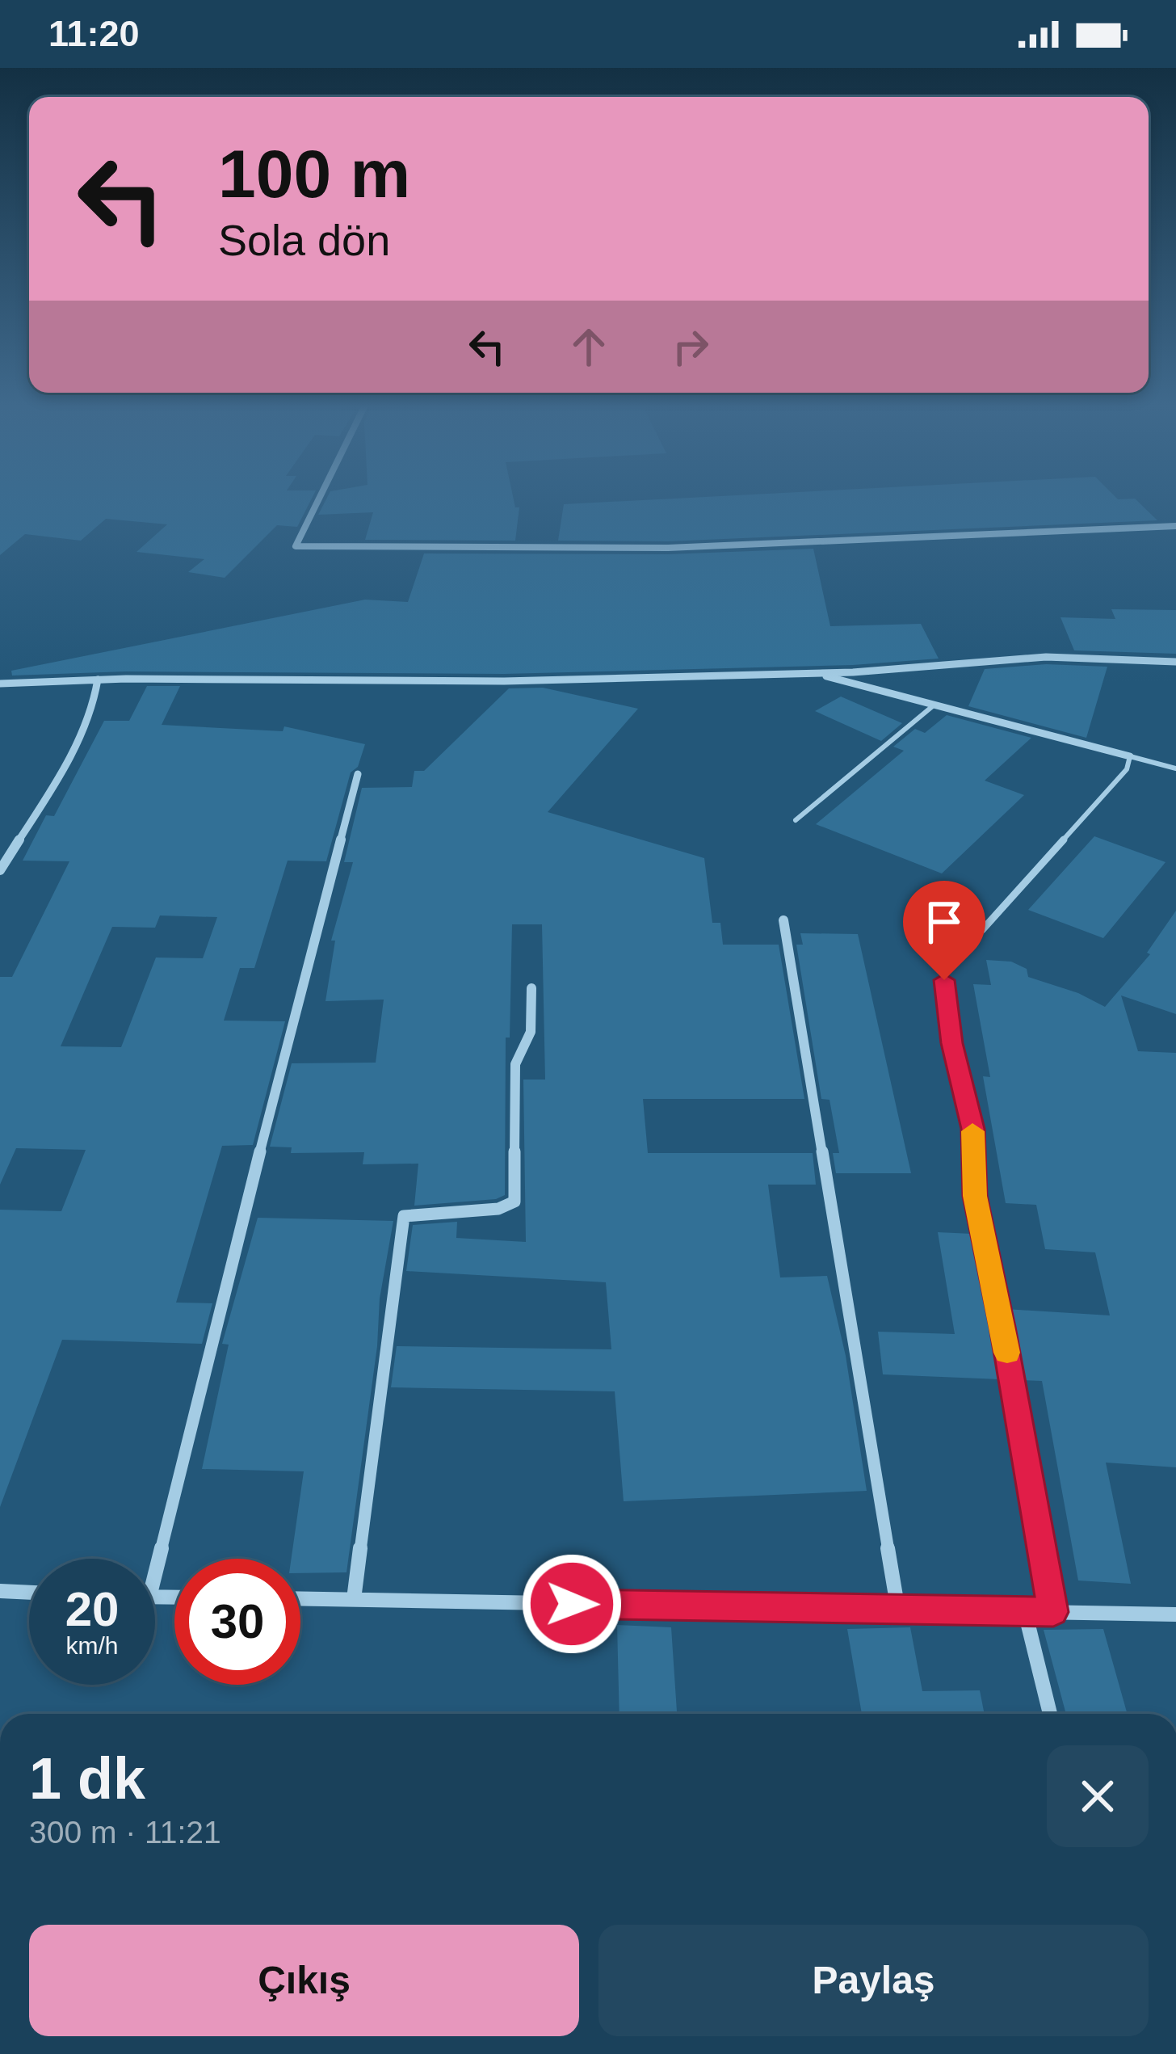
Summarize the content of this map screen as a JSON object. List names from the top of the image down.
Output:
{
  "page": {
    "status": "11:20",
    "turn": ["100 m", "Sola dön"],
    "speed": "20 km/h",
    "limit": "30",
    "heading": ["1 dk", "300 m · 11:21"],
    "buttons": ["Çıkış", "Paylaş"]
  }
}
